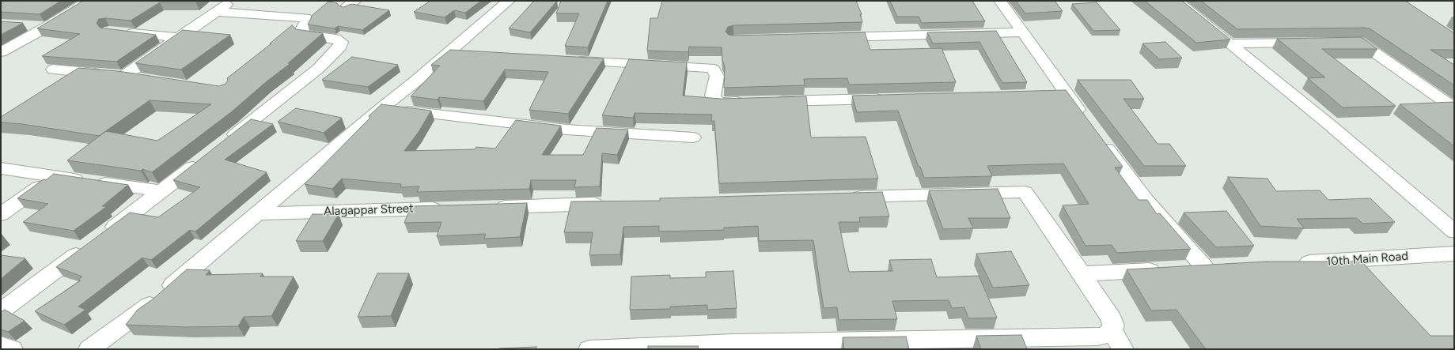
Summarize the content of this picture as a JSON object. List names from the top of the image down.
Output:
{
  "streets": {
    "street": ["Alagappar Street", "10th Main Road"]
  }
}
